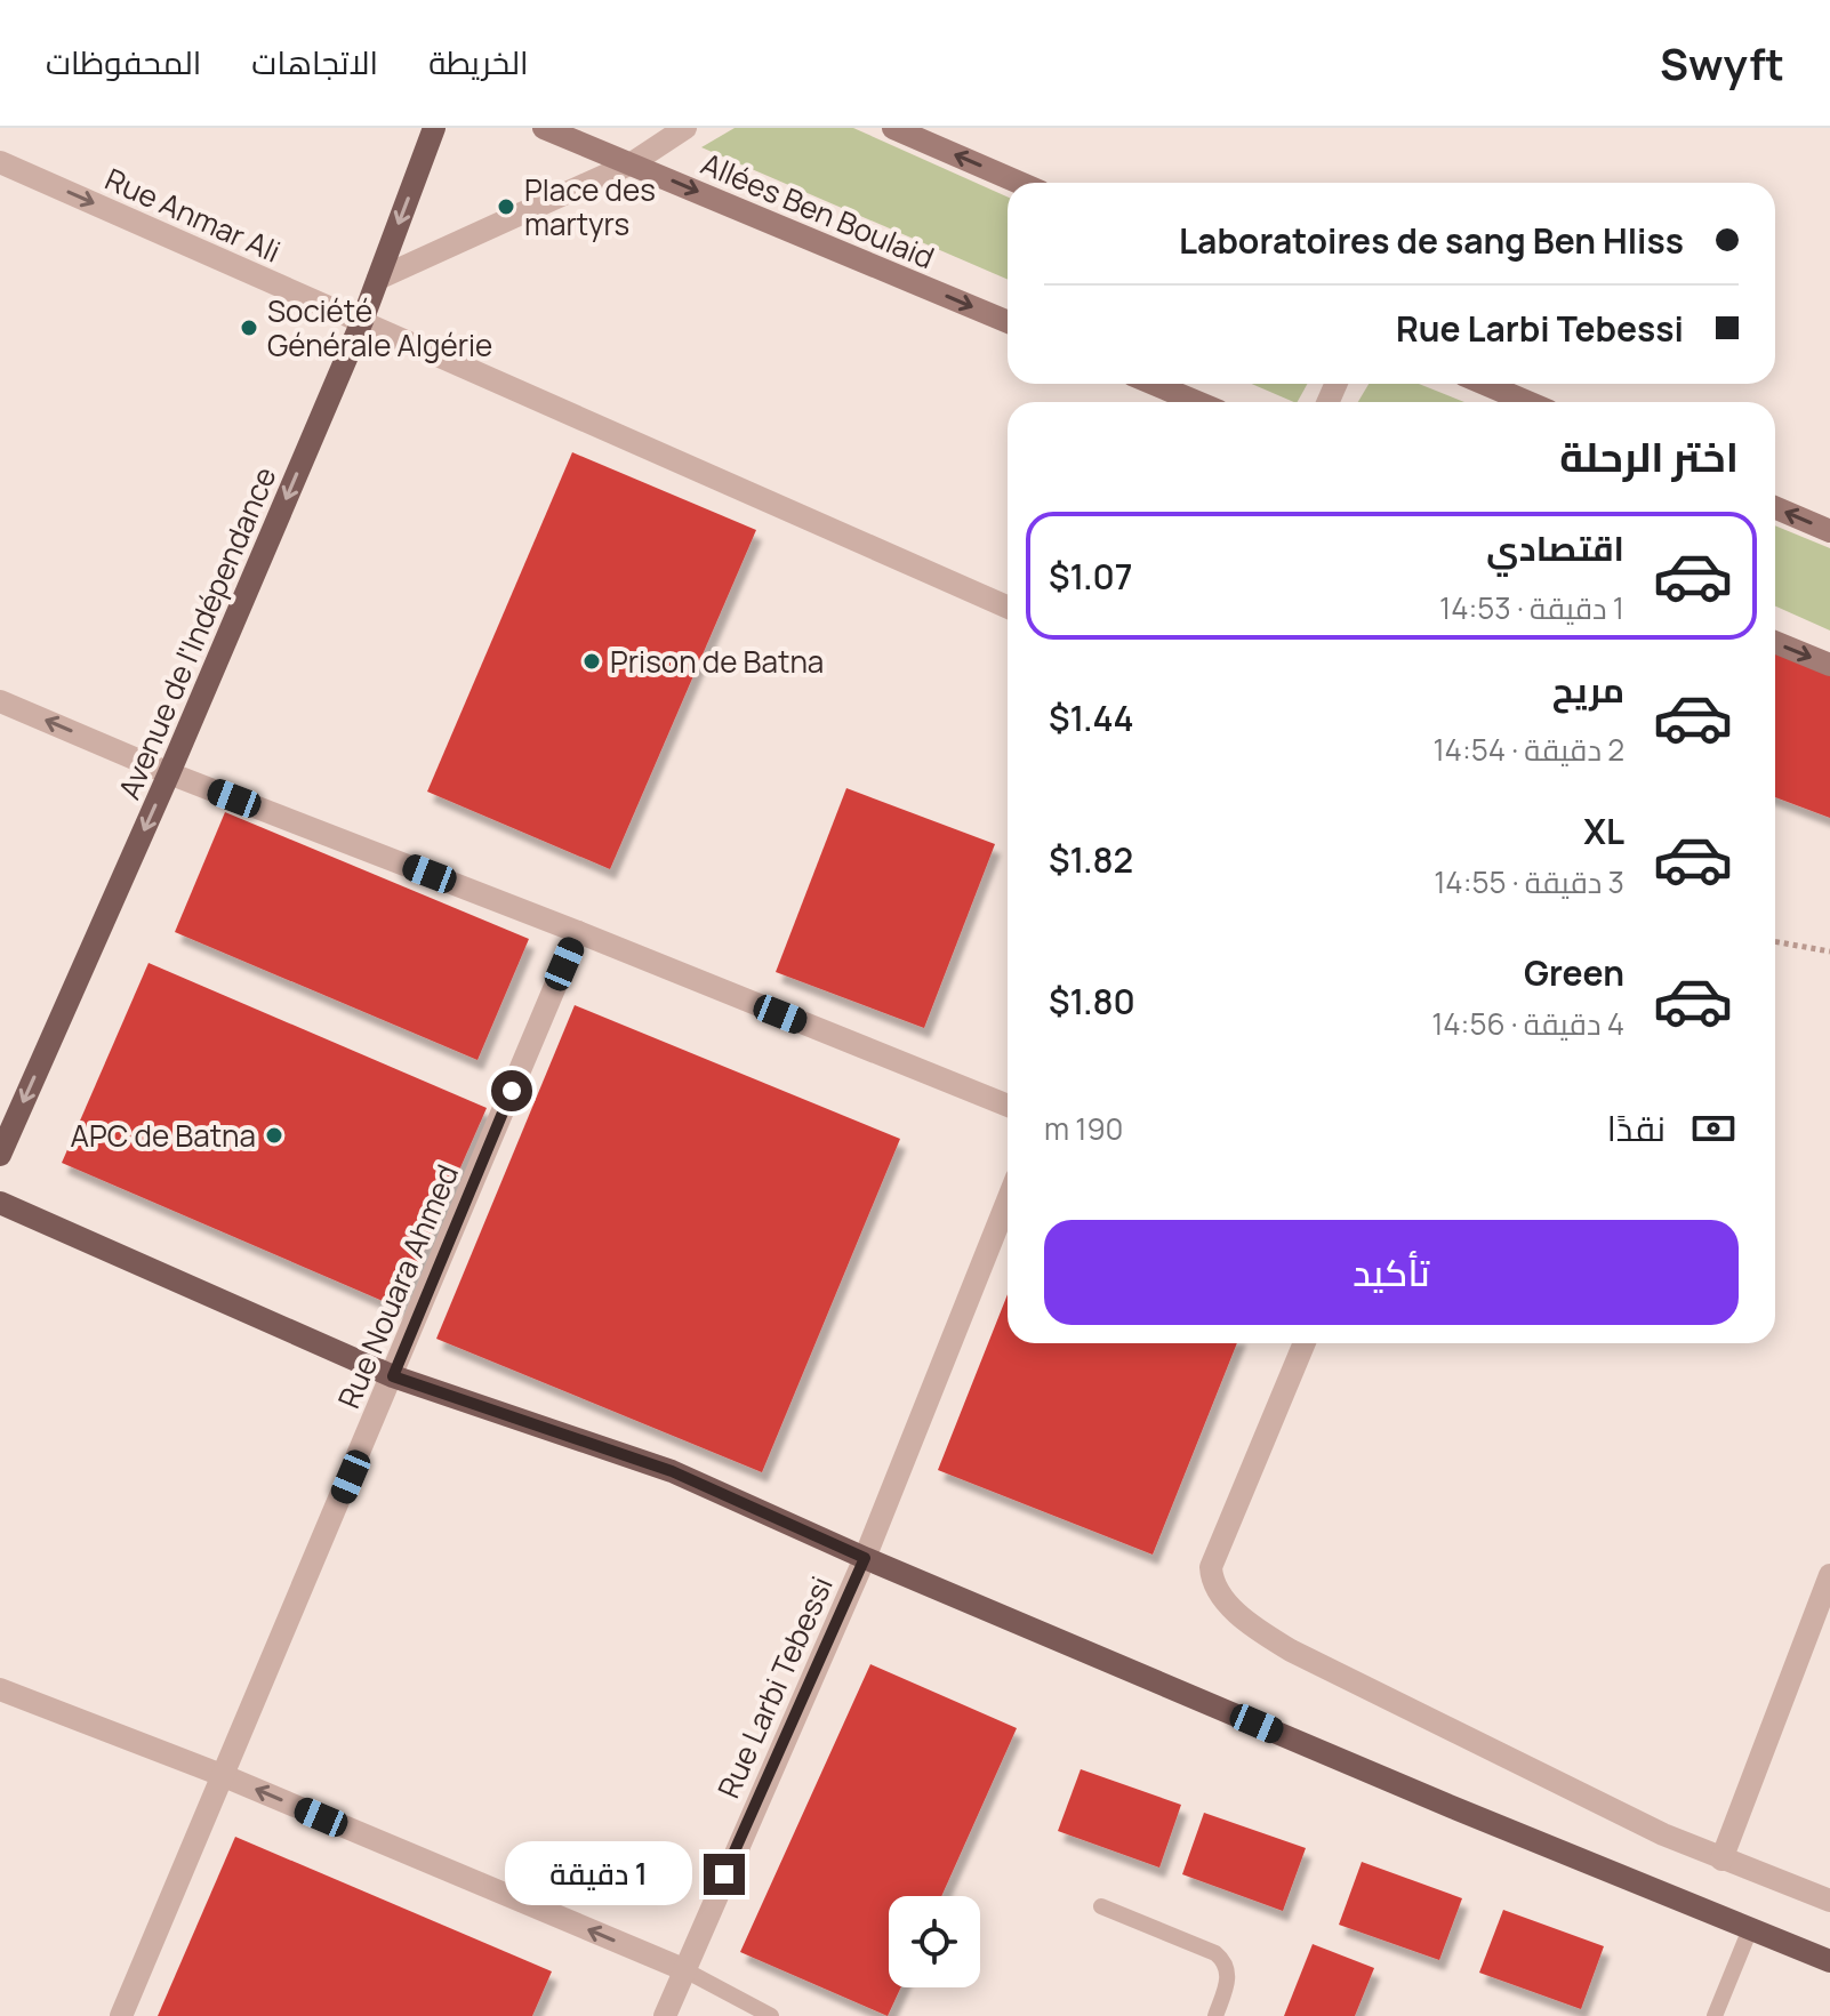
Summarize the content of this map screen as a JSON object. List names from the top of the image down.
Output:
{
  "streets": {
    "main road": ["Allées Ben Boulaid", "Avenue de l'Indépendance"],
    "street": ["Rue Anmar Ali", "Rue Nouara Ahmed", "Rue Larbi Tebessi"]
  },
  "crossings": [
    ["Rue Anmar Ali", "Avenue de l'Indépendance"]
  ],
  "one_way": ["Rue Anmar Ali", "Avenue de l'Indépendance"],
  "places": [
    "Place des martyrs",
    "Société Générale Algérie",
    "Prison de Batna",
    "APC de Batna"
  ],
  "page": {
    "header": "Swyft",
    "nav": ["الخريطة", "الاتجاهات", "المحفوظات"],
    "banner": ["Laboratoires de sang Ben Hliss", "Rue Larbi Tebessi"],
    "heading": "اختر الرحلة",
    "list": [
      {
        "name": "اقتصادي",
        "note": "1 دقيقة · 14:53",
        "value": "$1.07"
      },
      {
        "name": "مريح",
        "note": "2 دقيقة · 14:54",
        "value": "$1.44"
      },
      {
        "name": "XL",
        "note": "3 دقيقة · 14:55",
        "value": "$1.82"
      },
      {
        "name": "Green",
        "note": "4 دقيقة · 14:56",
        "value": "$1.80"
      }
    ],
    "pay": ["نقدًا", "190 m"],
    "buttons": "تأكيد",
    "bubble": "1 دقيقة"
  }
}
